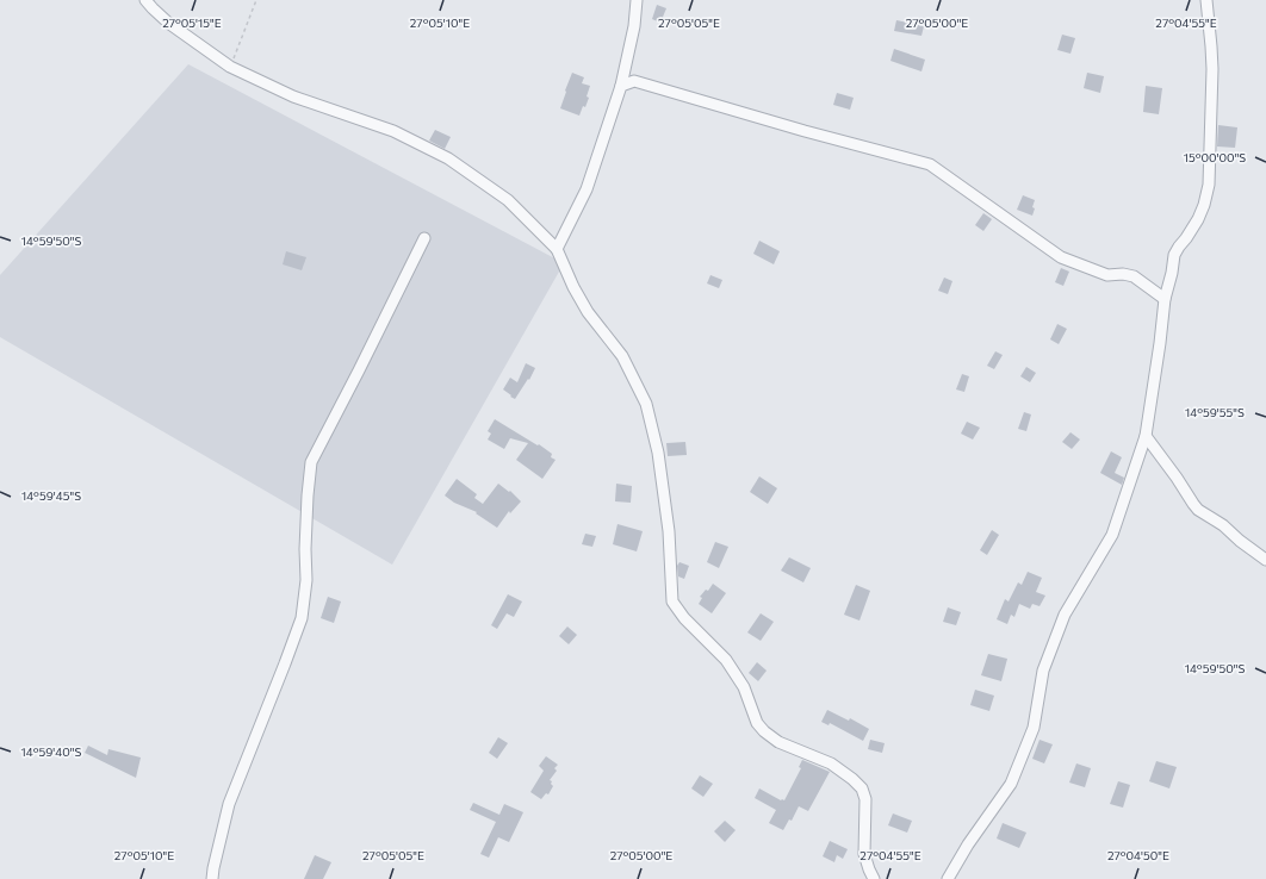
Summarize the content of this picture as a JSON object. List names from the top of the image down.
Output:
{
  "coordinates": [
    "27°05'15\"E",
    "27°05'10\"E",
    "27°05'05\"E",
    "27°05'00\"E",
    "27°04'55\"E",
    "15°00'00\"S",
    "14°59'50\"S",
    "14°59'55\"S",
    "14°59'45\"S",
    "14°59'40\"S",
    "27°04'50\"E"
  ]
}
